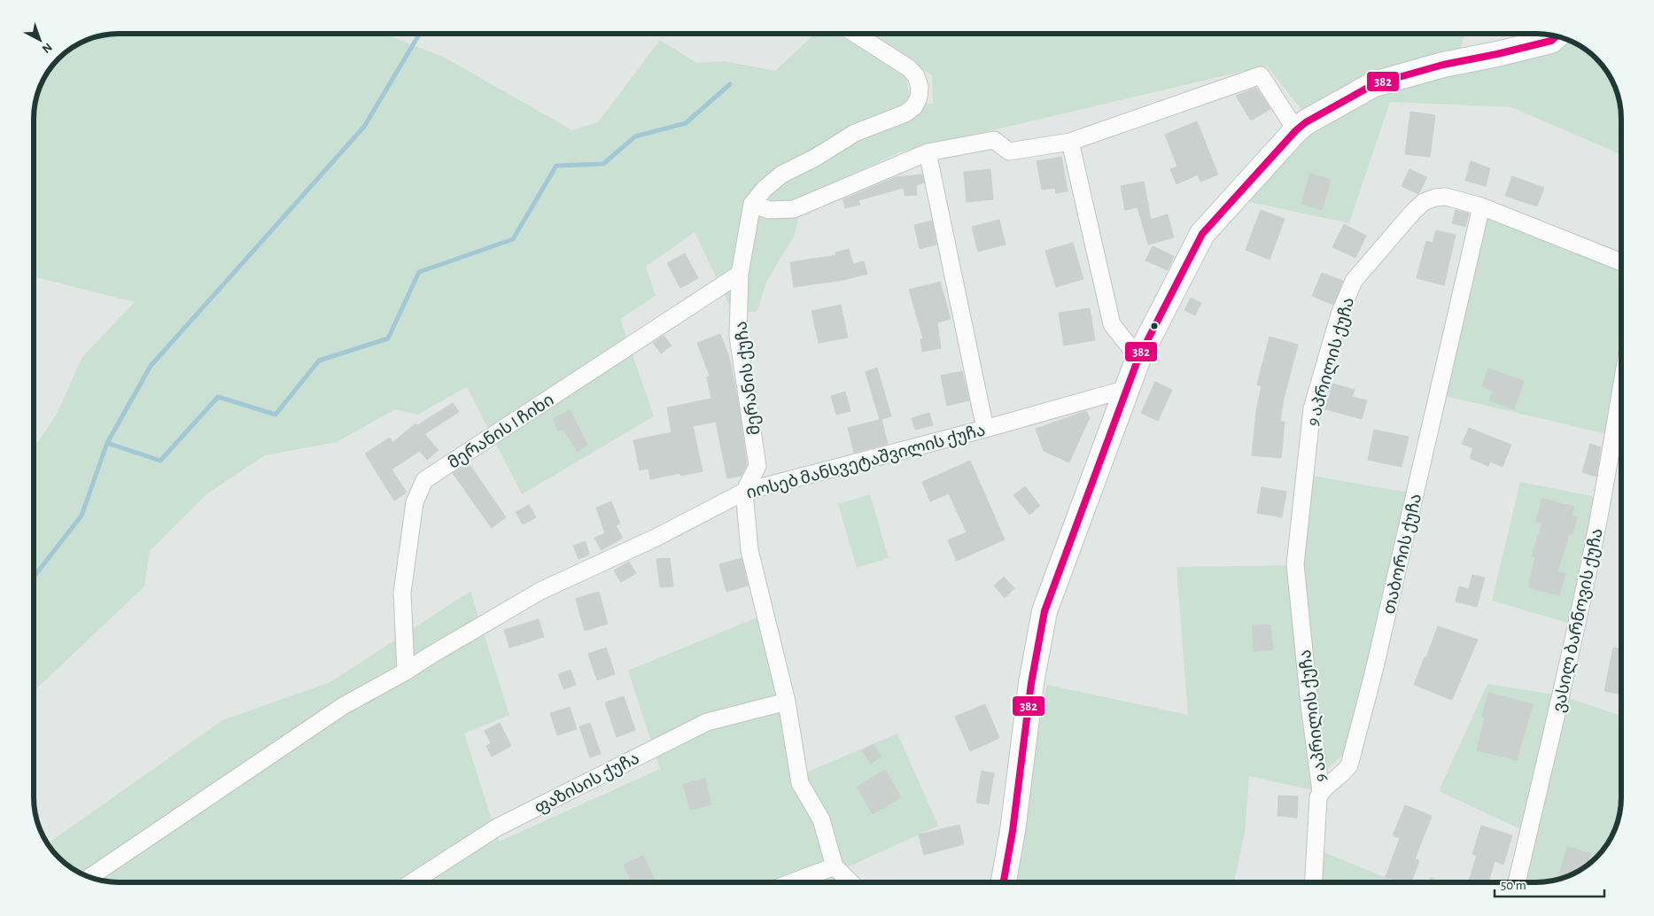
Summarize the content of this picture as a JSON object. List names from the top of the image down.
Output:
{
  "streets": {
    "street": [
      "9 აპრილის ქუჩა",
      "მერანის ქუჩა",
      "მერანის I ჩიხი",
      "იოსებ მანსვეტაშვილის ქუჩა",
      "თაბორის ქუჩა",
      "ვასილ ბარნოვის ქუჩა",
      "ფაზისის ქუჩა"
    ]
  },
  "crossings": [
    ["9 აპრილის ქუჩა", "თაბორის ქუჩა"],
    ["მერანის ქუჩა", "მერანის I ჩიხი"],
    ["მერანის ქუჩა", "იოსებ მანსვეტაშვილის ქუჩა"],
    ["მერანის I ჩიხი", "იოსებ მანსვეტაშვილის ქუჩა"]
  ],
  "lines": ["transit line 382"],
  "scale_bar": "50 m",
  "north": "bottom right"
}
